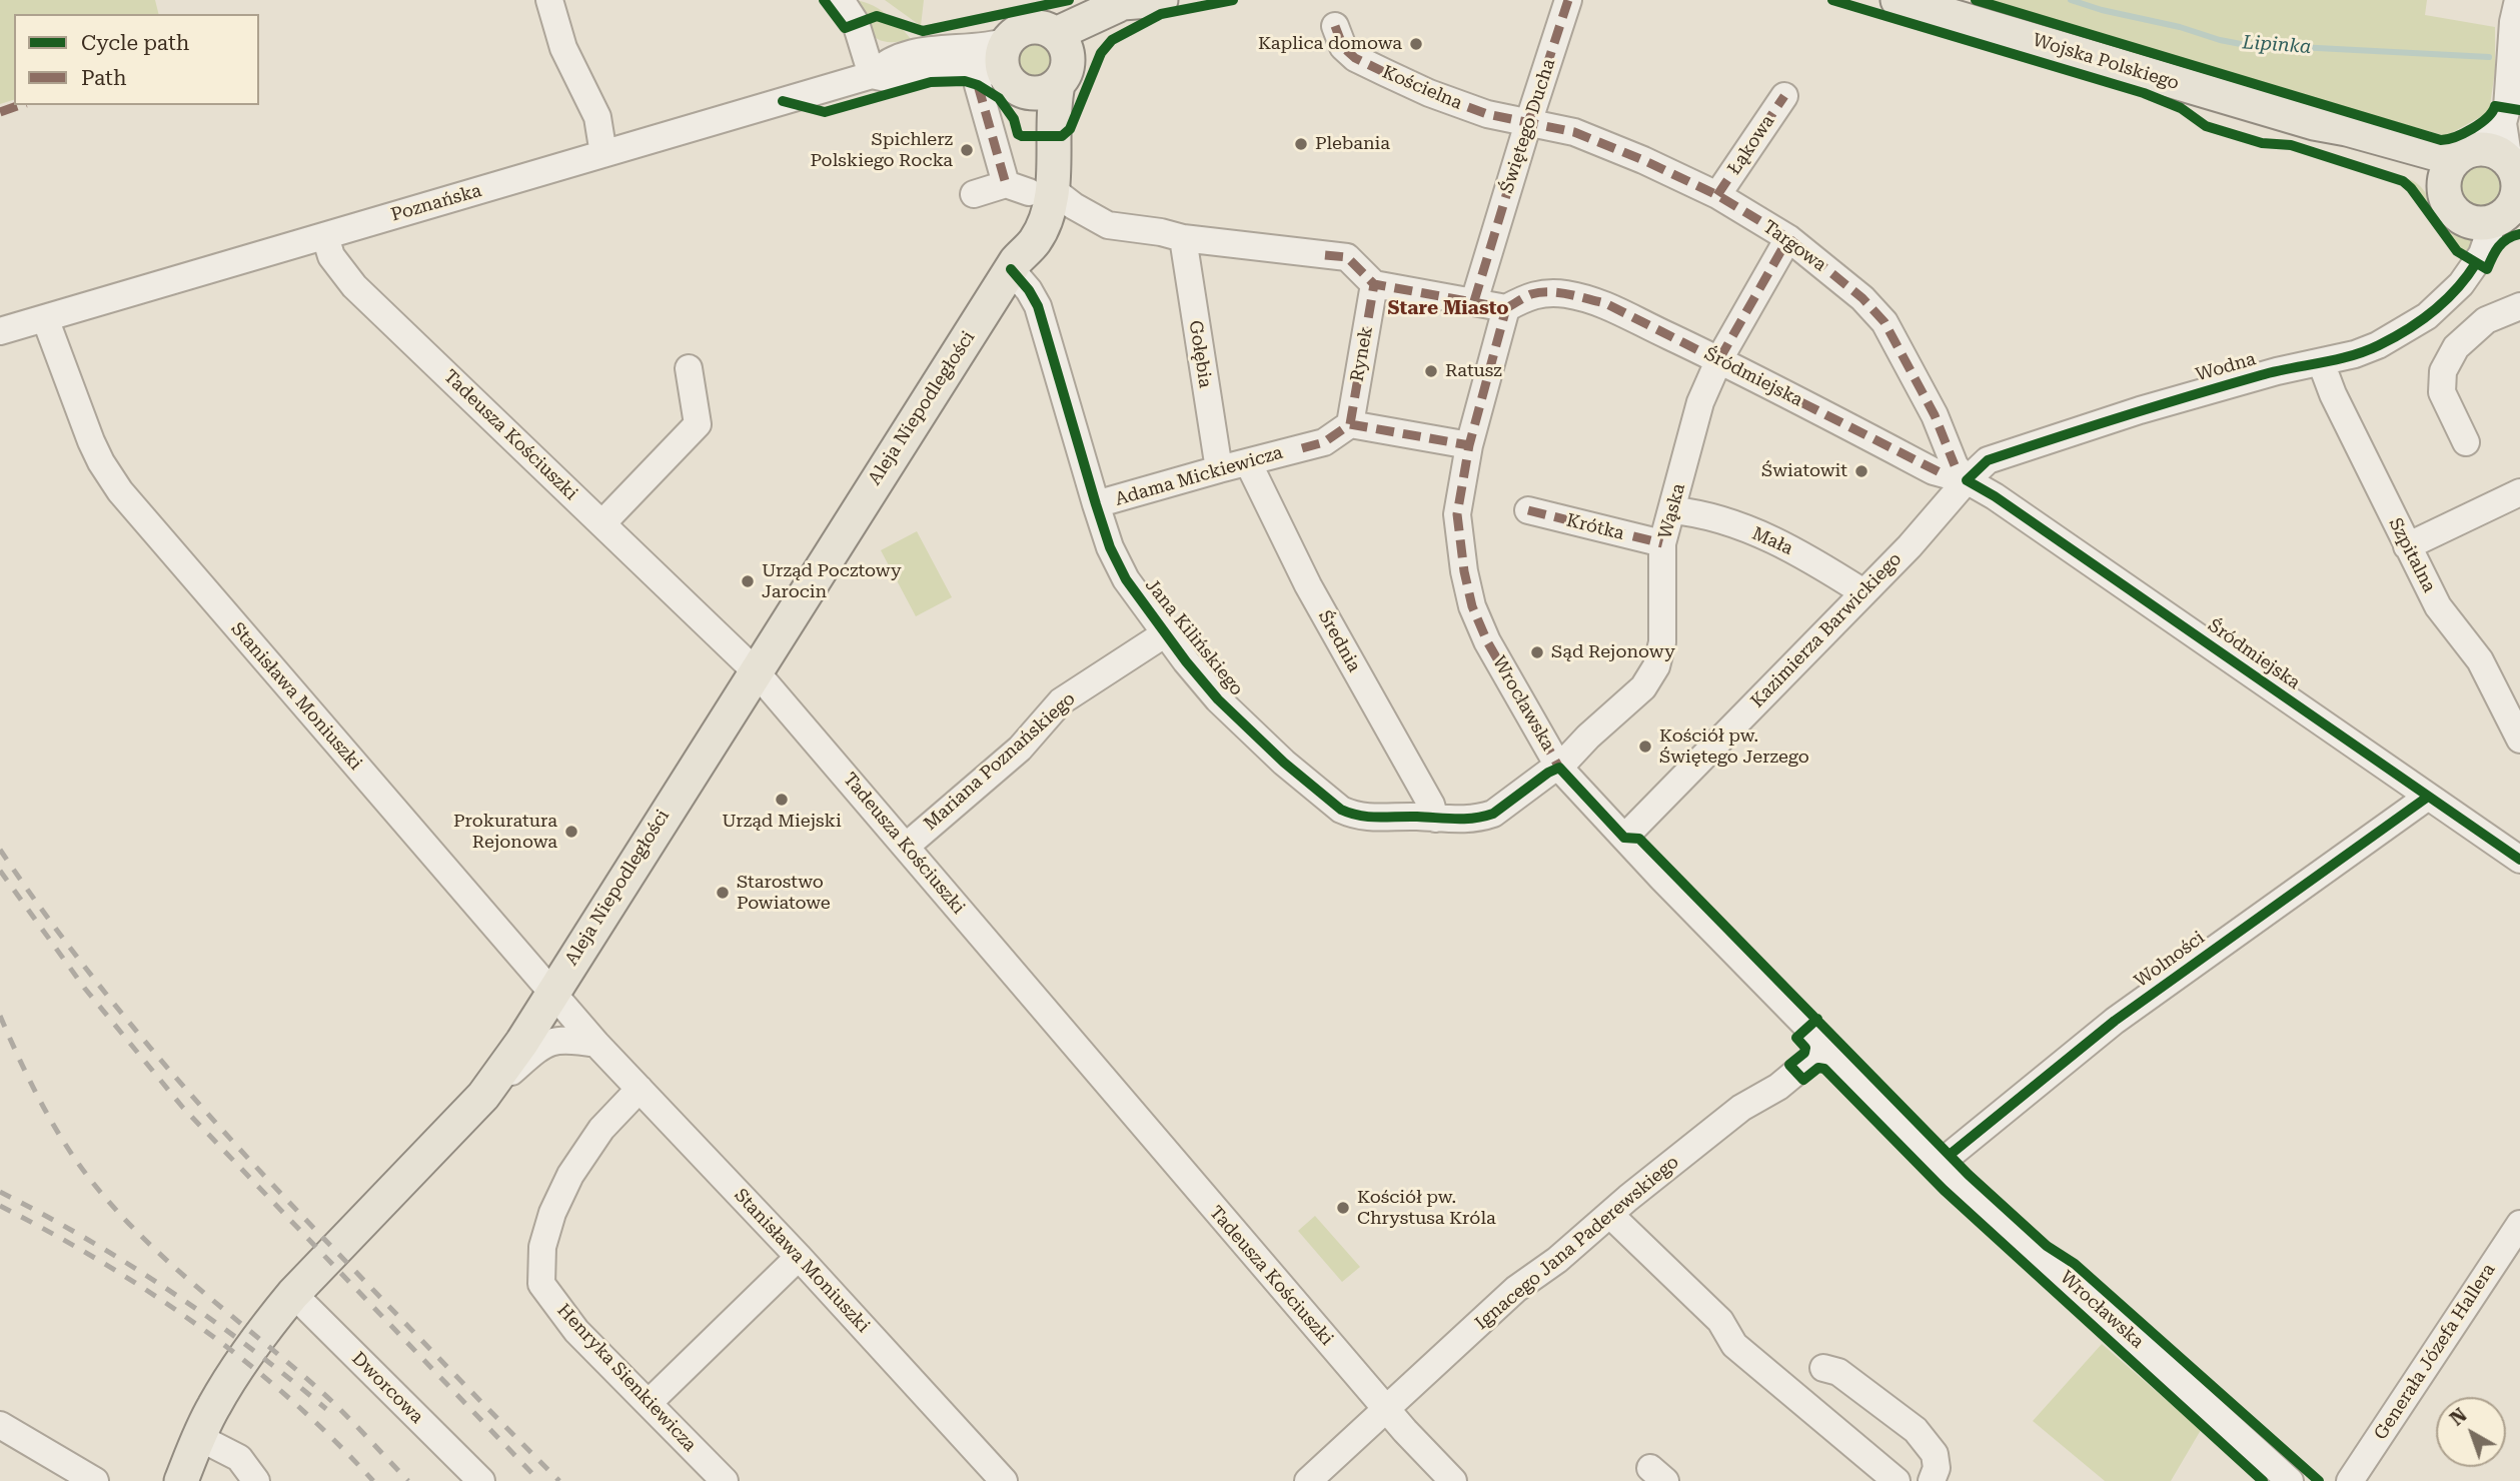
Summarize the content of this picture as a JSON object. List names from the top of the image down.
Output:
{
  "streets": {
    "main road": ["Wojska Polskiego", "Aleja Niepodległości"],
    "street": [
      "Kościelna",
      "Świętego Ducha",
      "Łąkowa",
      "Poznańska",
      "Targowa",
      "Gołębia",
      "Rynek",
      "Wodna",
      "Śródmiejska",
      "Tadeusza Kościuszki",
      "Adama Mickiewicza",
      "Wąska",
      "Krótka",
      "Mała",
      "Szpitalna",
      "Kazimierza Barwickiego",
      "Jana Kilińskiego",
      "Średnia",
      "Stanisława Moniuszki",
      "Wrocławska",
      "Mariana Poznańskiego",
      "Wolności",
      "Ignacego Jana Paderewskiego",
      "Generała Józefa Hallera",
      "Henryka Sienkiewicza",
      "Dworcowa"
    ]
  },
  "crossings": [
    ["Wojska Polskiego", "Wodna"],
    ["Kościelna", "Świętego Ducha"],
    ["Kościelna", "Targowa"],
    ["Świętego Ducha", "Targowa"],
    ["Łąkowa", "Targowa"],
    ["Poznańska", "Aleja Niepodległości"],
    ["Poznańska", "Tadeusza Kościuszki"],
    ["Poznańska", "Stanisława Moniuszki"],
    ["Targowa", "Wodna"],
    ["Targowa", "Śródmiejska"],
    ["Targowa", "Wąska"],
    ["Targowa", "Kazimierza Barwickiego"],
    ["Gołębia", "Adama Mickiewicza"],
    ["Rynek", "Adama Mickiewicza"],
    ["Wodna", "Śródmiejska"],
    ["Wodna", "Szpitalna"],
    ["Wodna", "Kazimierza Barwickiego"],
    ["Śródmiejska", "Wąska"],
    ["Śródmiejska", "Kazimierza Barwickiego"],
    ["Śródmiejska", "Wolności"],
    ["Aleja Niepodległości", "Tadeusza Kościuszki"],
    ["Aleja Niepodległości", "Jana Kilińskiego"],
    ["Aleja Niepodległości", "Stanisława Moniuszki"],
    ["Aleja Niepodległości", "Dworcowa"],
    ["Tadeusza Kościuszki", "Mariana Poznańskiego"],
    ["Tadeusza Kościuszki", "Ignacego Jana Paderewskiego"],
    ["Adama Mickiewicza", "Jana Kilińskiego"],
    ["Adama Mickiewicza", "Średnia"],
    ["Wąska", "Krótka"],
    ["Wąska", "Mała"],
    ["Wąska", "Jana Kilińskiego"],
    ["Wąska", "Wrocławska"],
    ["Mała", "Kazimierza Barwickiego"],
    ["Kazimierza Barwickiego", "Wrocławska"],
    ["Jana Kilińskiego", "Średnia"],
    ["Jana Kilińskiego", "Wrocławska"],
    ["Jana Kilińskiego", "Mariana Poznańskiego"],
    ["Stanisława Moniuszki", "Henryka Sienkiewicza"],
    ["Wrocławska", "Wolności"],
    ["Wrocławska", "Ignacego Jana Paderewskiego"]
  ],
  "districts": ["Stare Miasto"],
  "water": ["Lipinka"],
  "places": [
    "Kaplica domowa",
    "Plebania",
    "Spichlerz Polskiego Rocka",
    "Ratusz",
    "Światowit",
    "Urząd Pocztowy Jarocin",
    "Sąd Rejonowy",
    "Kościół pw. Świętego Jerzego",
    "Urząd Miejski",
    "Prokuratura Rejonowa",
    "Starostwo Powiatowe",
    "Kościół pw. Chrystusa Króla"
  ],
  "legend": ["Cycle path", "Path"],
  "north": "top left"
}
